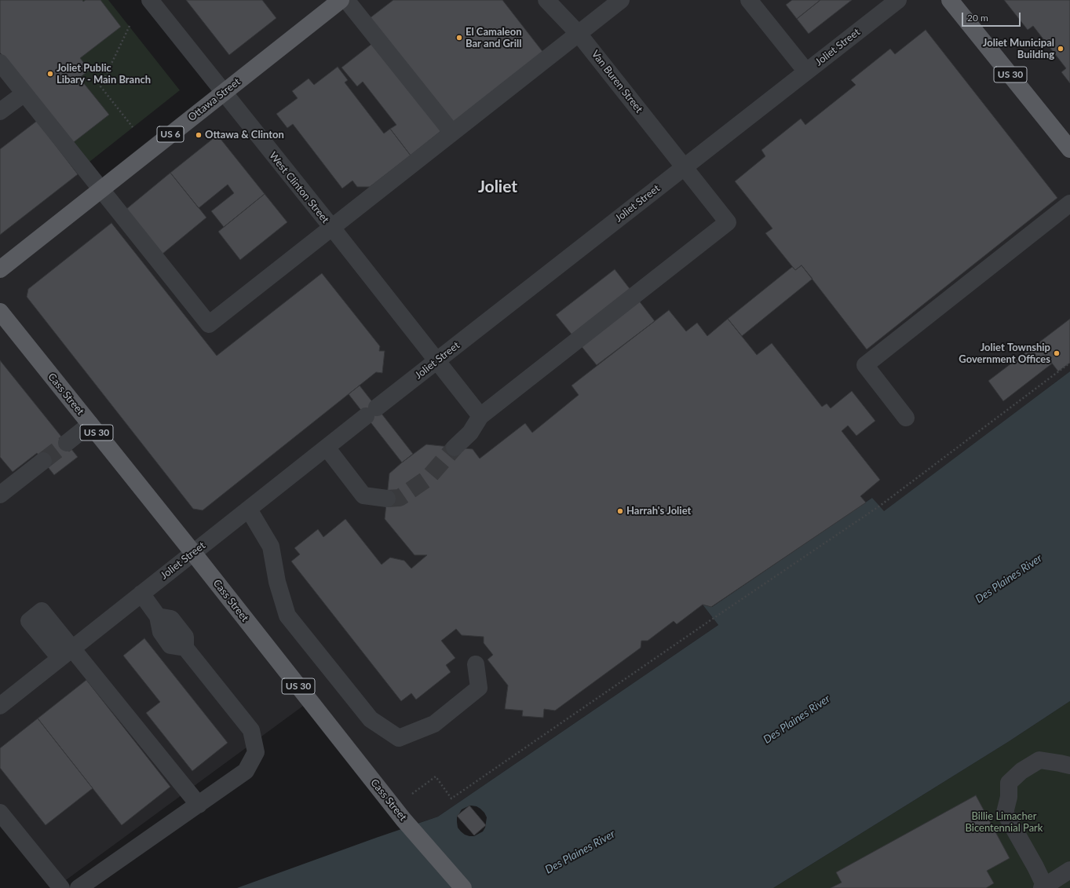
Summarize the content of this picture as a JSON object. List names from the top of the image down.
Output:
{
  "streets": {
    "main road": [
      "US 30",
      "Ottawa Street",
      "US 6",
      "Cass Street"
    ],
    "street": ["Joliet Street", "Van Buren Street", "West Clinton Street"]
  },
  "crossings": [
    ["Joliet Street", "Van Buren Street"],
    ["Joliet Street", "West Clinton Street"],
    ["Joliet Street", "Cass Street"],
    ["Van Buren Street", "West Clinton Street"],
    ["Ottawa Street", "West Clinton Street"]
  ],
  "districts": ["Joliet"],
  "water": ["Des Plaines River"],
  "parks": ["Billie Limacher Bicentennial Park"],
  "places": [
    "El Camaleon Bar and Grill",
    "Joliet Municipal Building",
    "Joliet Public Libary - Main Branch",
    "Ottawa & Clinton",
    "Joliet Township Government Offices",
    "Harrah's Joliet"
  ],
  "scale_bar": "20 m"
}
